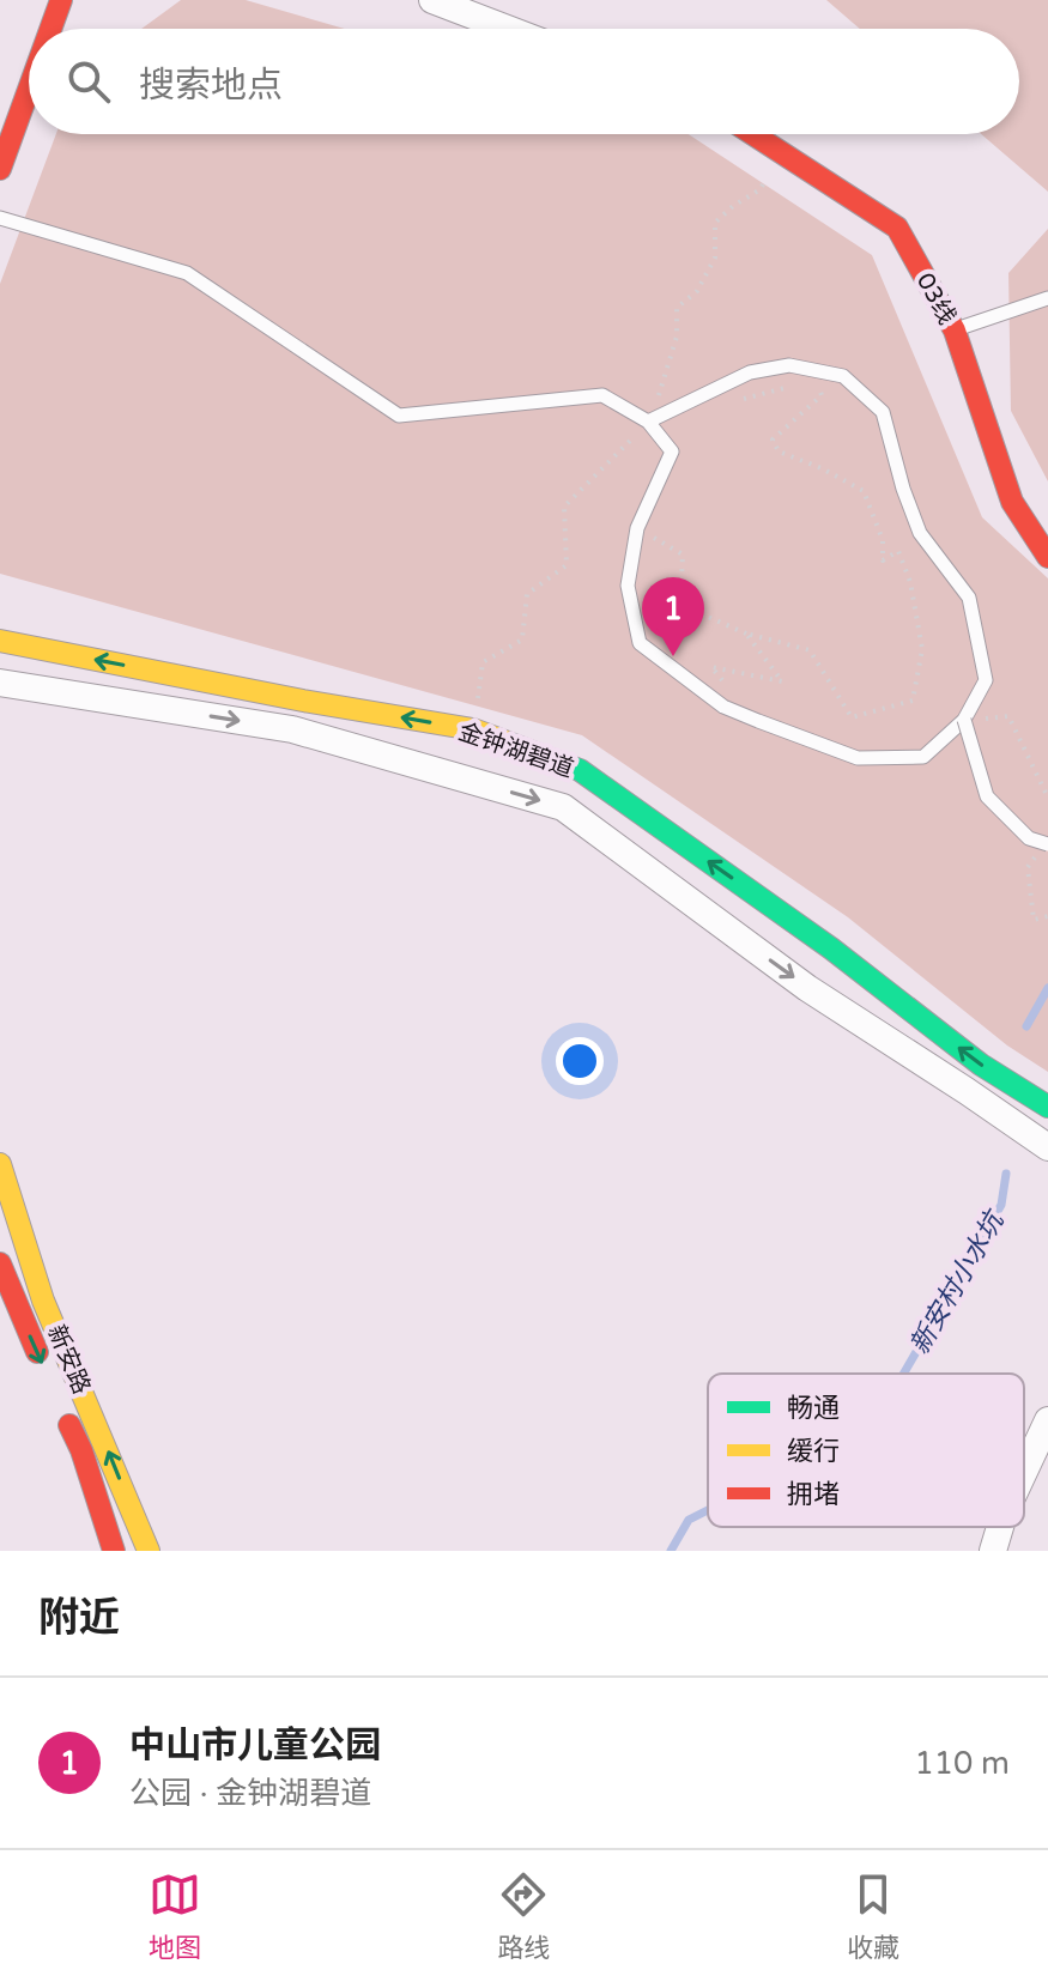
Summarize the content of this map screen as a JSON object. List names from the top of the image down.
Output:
{
  "streets": {
    "street": ["03线", "金钟湖碧道", "新安路"]
  },
  "water": ["新安村小水坑"],
  "legend": ["畅通", "缓行", "拥堵"],
  "page": {
    "search": "搜索地点",
    "pins": "1",
    "heading": "附近",
    "list": [
      {
        "mark": "1",
        "name": "中山市儿童公园",
        "note": "公园 · 金钟湖碧道",
        "value": "110 m"
      }
    ],
    "nav": ["地图", "路线", "收藏"]
  }
}
